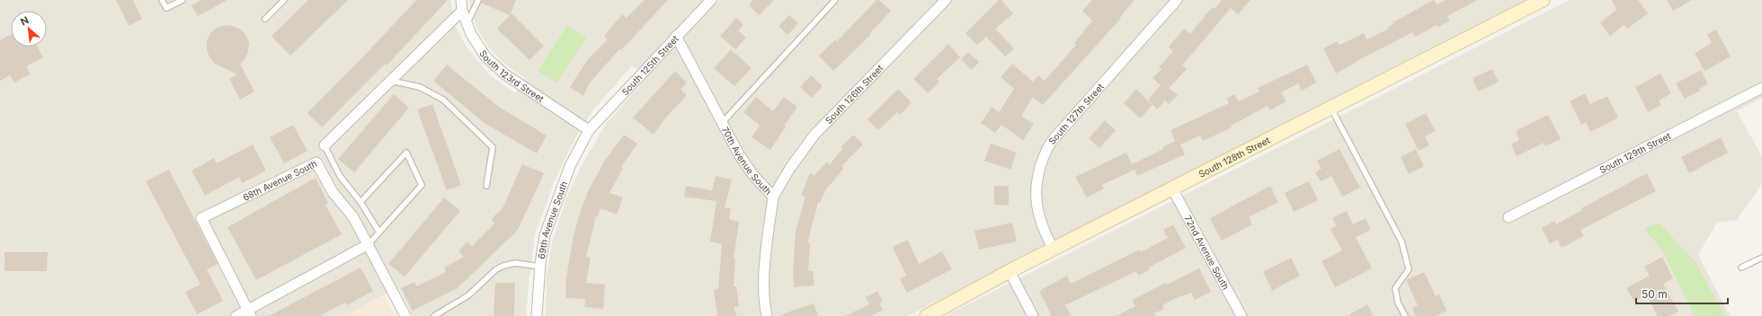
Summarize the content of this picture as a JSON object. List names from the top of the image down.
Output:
{
  "streets": {
    "street": [
      "South 125th Street",
      "South 123rd Street",
      "South 126th Street",
      "South 127th Street",
      "South 129th Street",
      "South 128th Street",
      "70th Avenue South",
      "68th Avenue South",
      "69th Avenue South",
      "72nd Avenue South"
    ]
  },
  "crossings": [
    ["South 125th Street", "South 123rd Street"],
    ["South 125th Street", "70th Avenue South"],
    ["South 125th Street", "69th Avenue South"],
    ["South 123rd Street", "69th Avenue South"],
    ["South 126th Street", "70th Avenue South"],
    ["South 127th Street", "South 128th Street"],
    ["South 128th Street", "72nd Avenue South"]
  ],
  "scale_bar": "50 m",
  "north": "top left"
}
